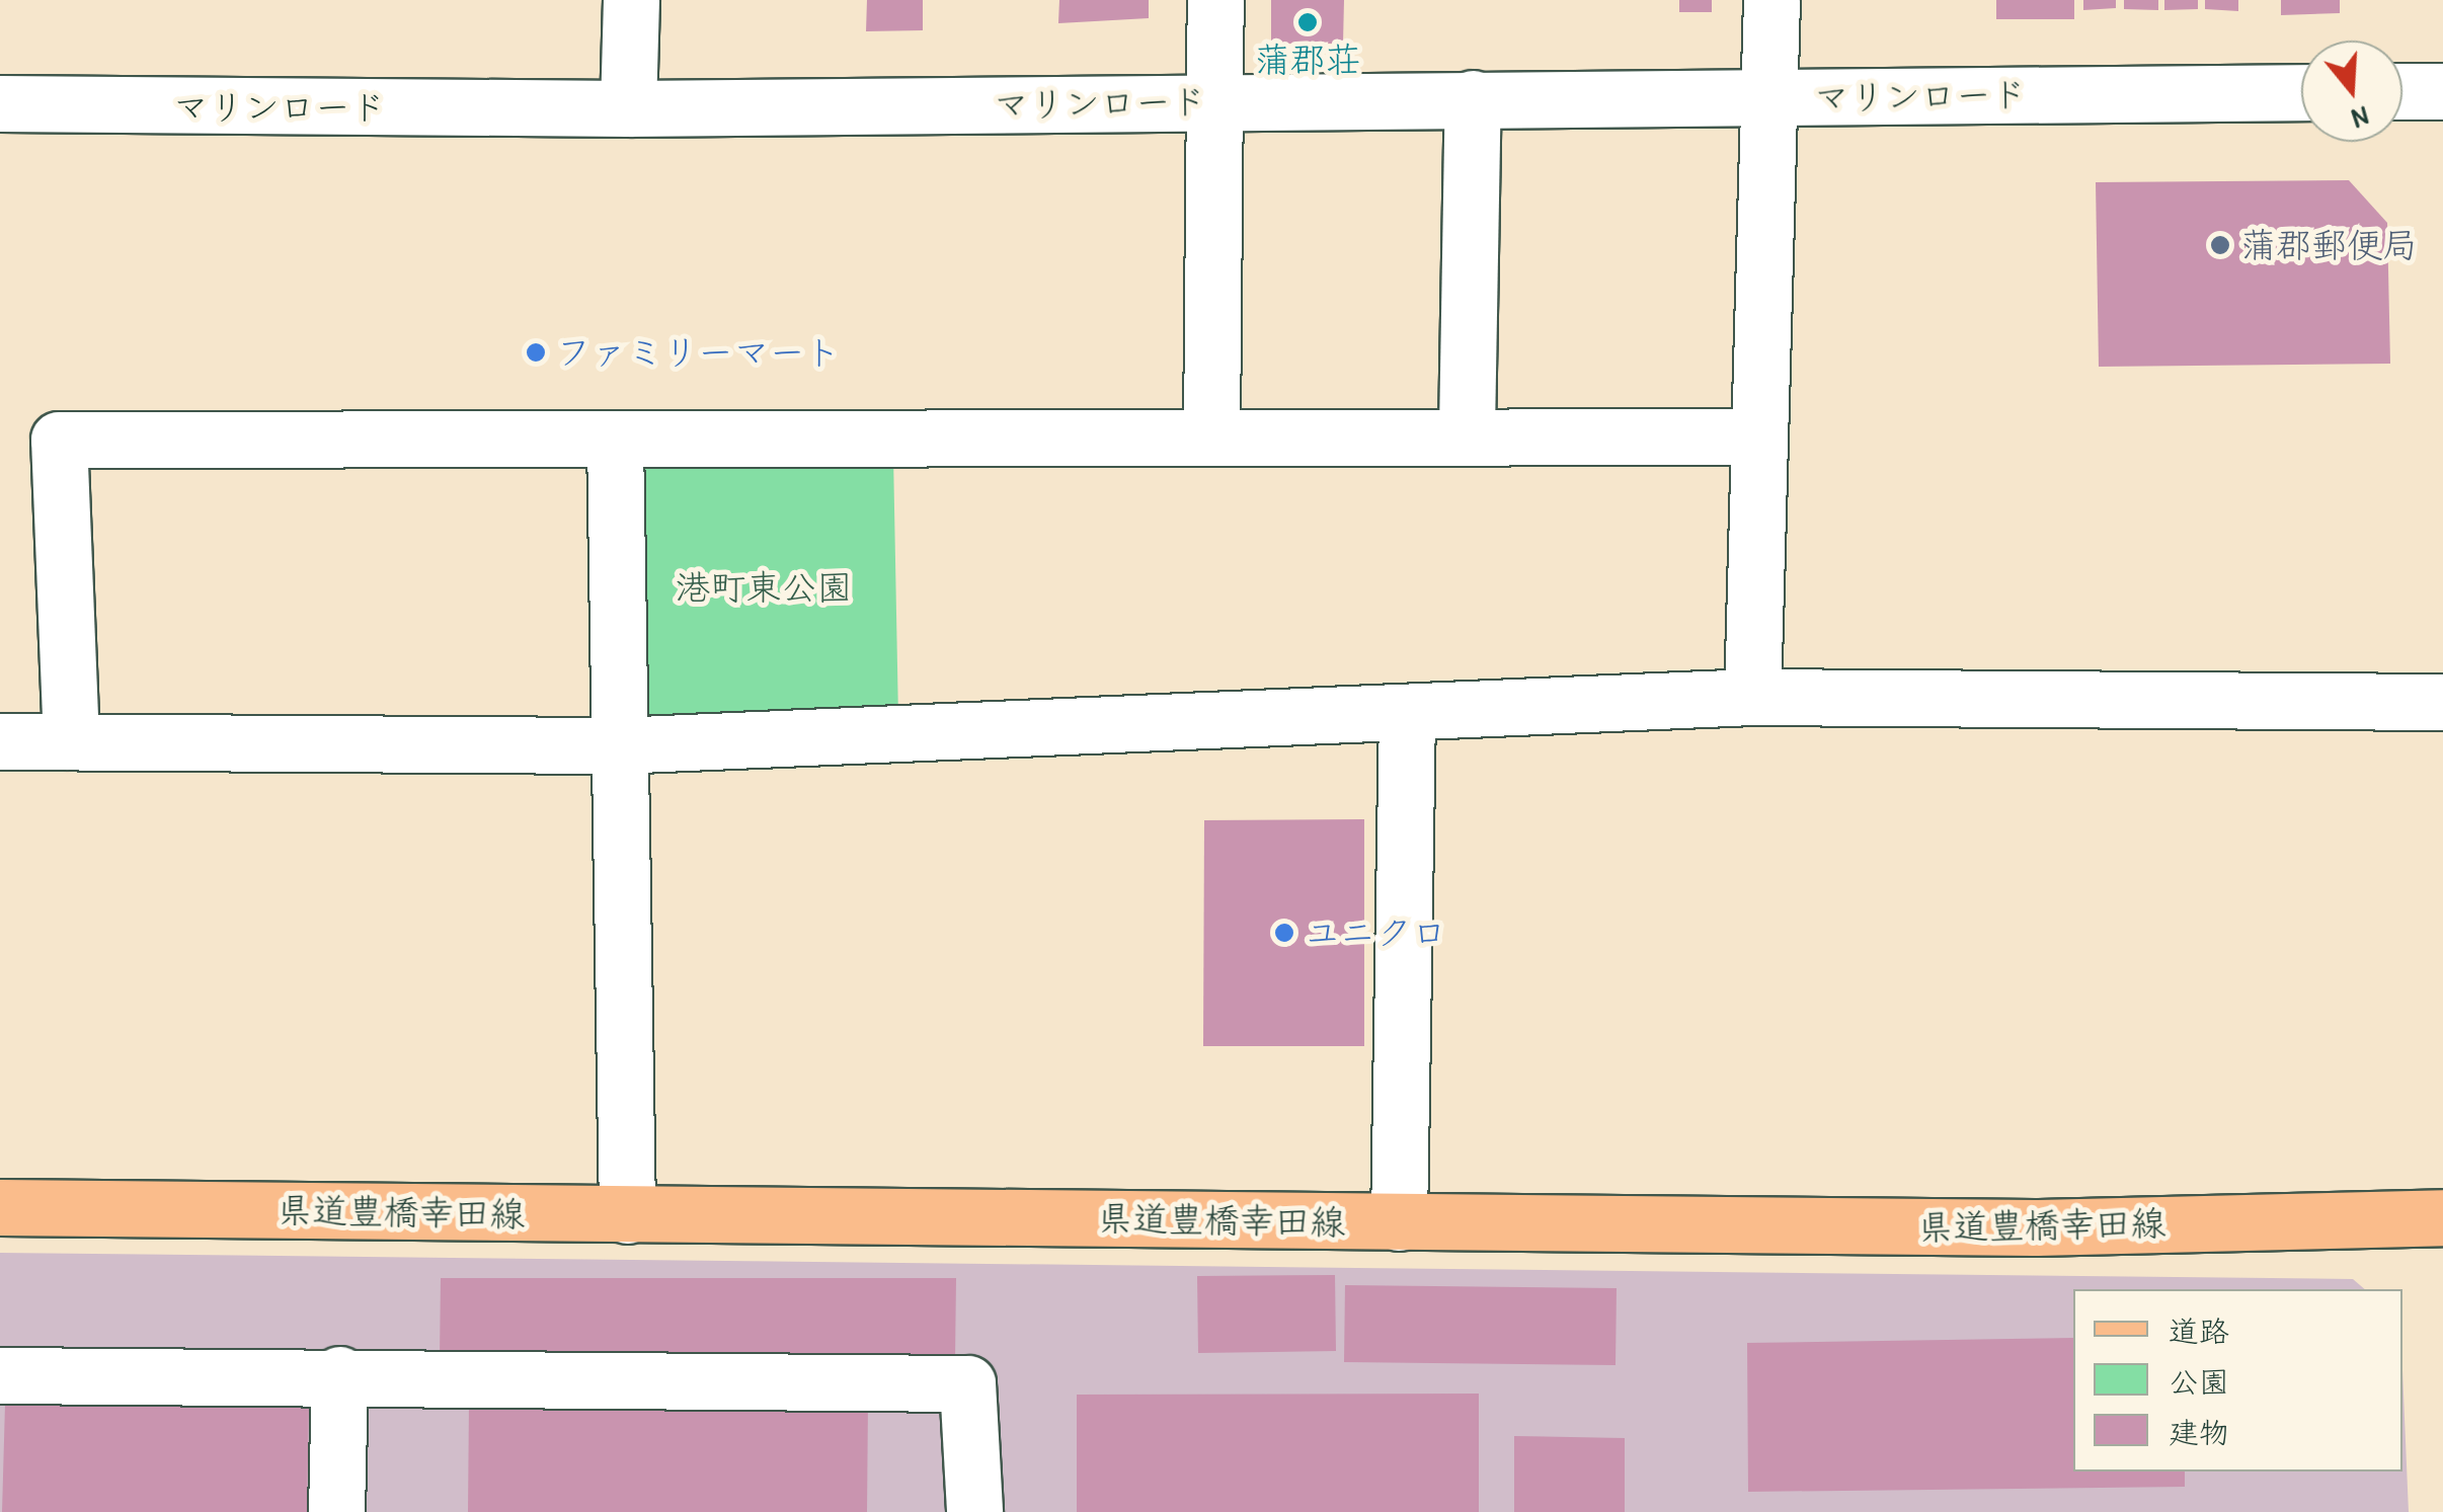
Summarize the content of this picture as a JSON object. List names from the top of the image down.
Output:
{
  "streets": {
    "main road": ["県道豊橋幸田線"],
    "street": ["マリンロード"]
  },
  "parks": ["港町東公園"],
  "places": [
    "蒲郡荘",
    "蒲郡郵便局",
    "ファミリーマート",
    "ユニクロ"
  ],
  "legend": ["道路", "公園", "建物"],
  "north": "bottom"
}
